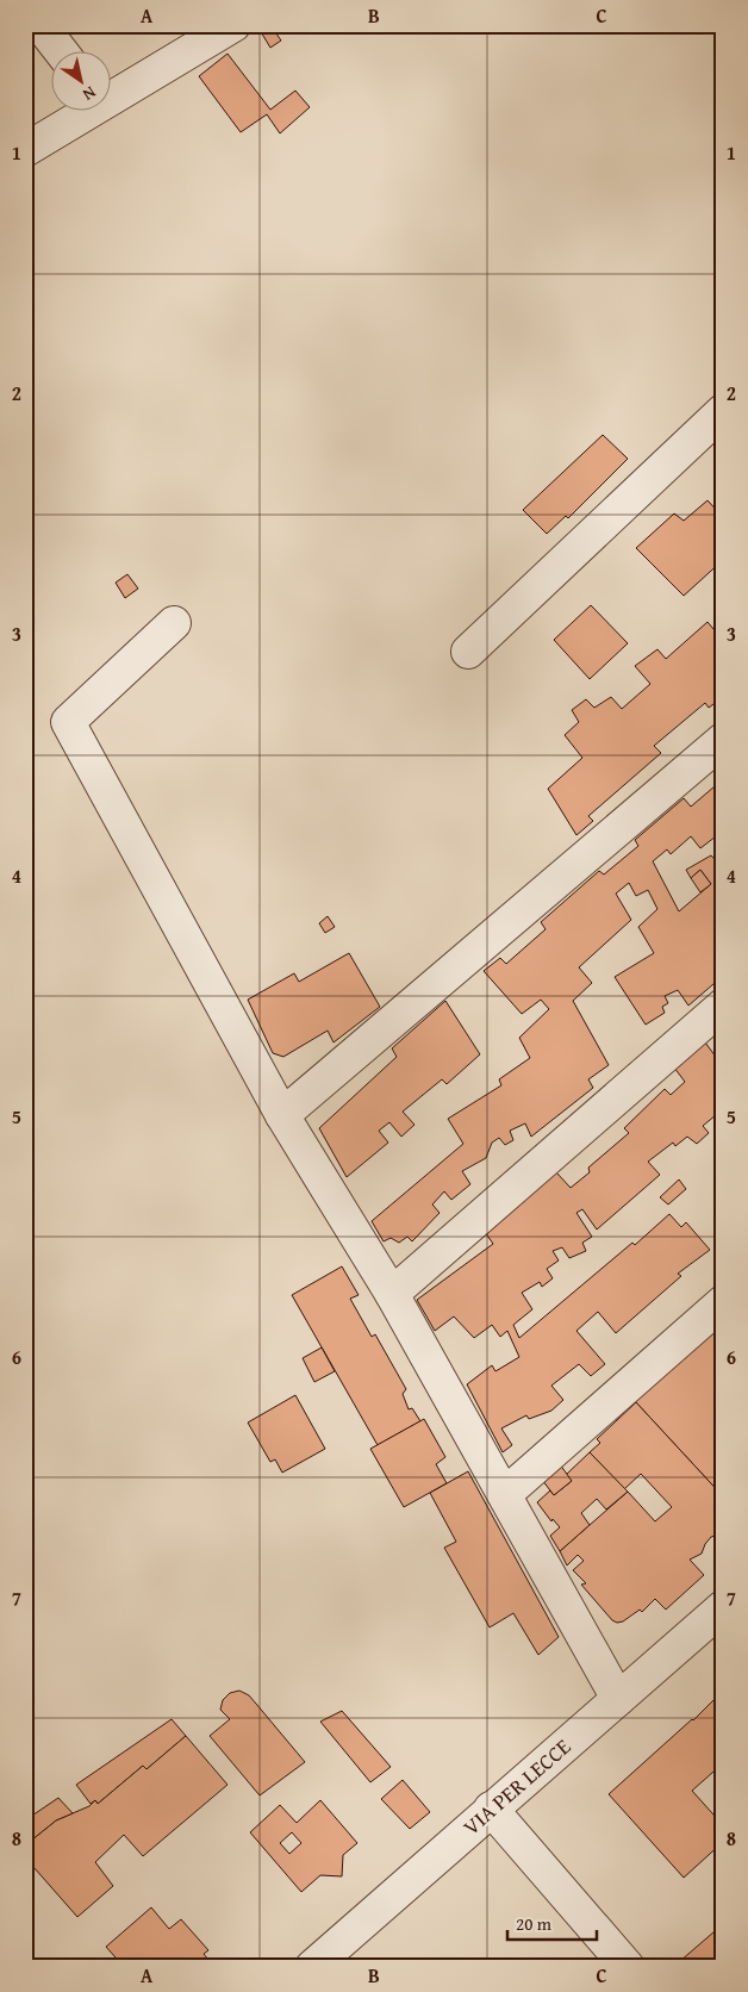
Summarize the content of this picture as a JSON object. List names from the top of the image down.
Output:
{
  "streets": {
    "street": ["VIA PER LECCE"]
  },
  "scale_bar": "20 m",
  "north": "bottom right",
  "grid": {
    "columns": ["A", "B", "C"],
    "rows": [
      "1",
      "2",
      "3",
      "4",
      "5",
      "6",
      "7",
      "8"
    ]
  }
}
